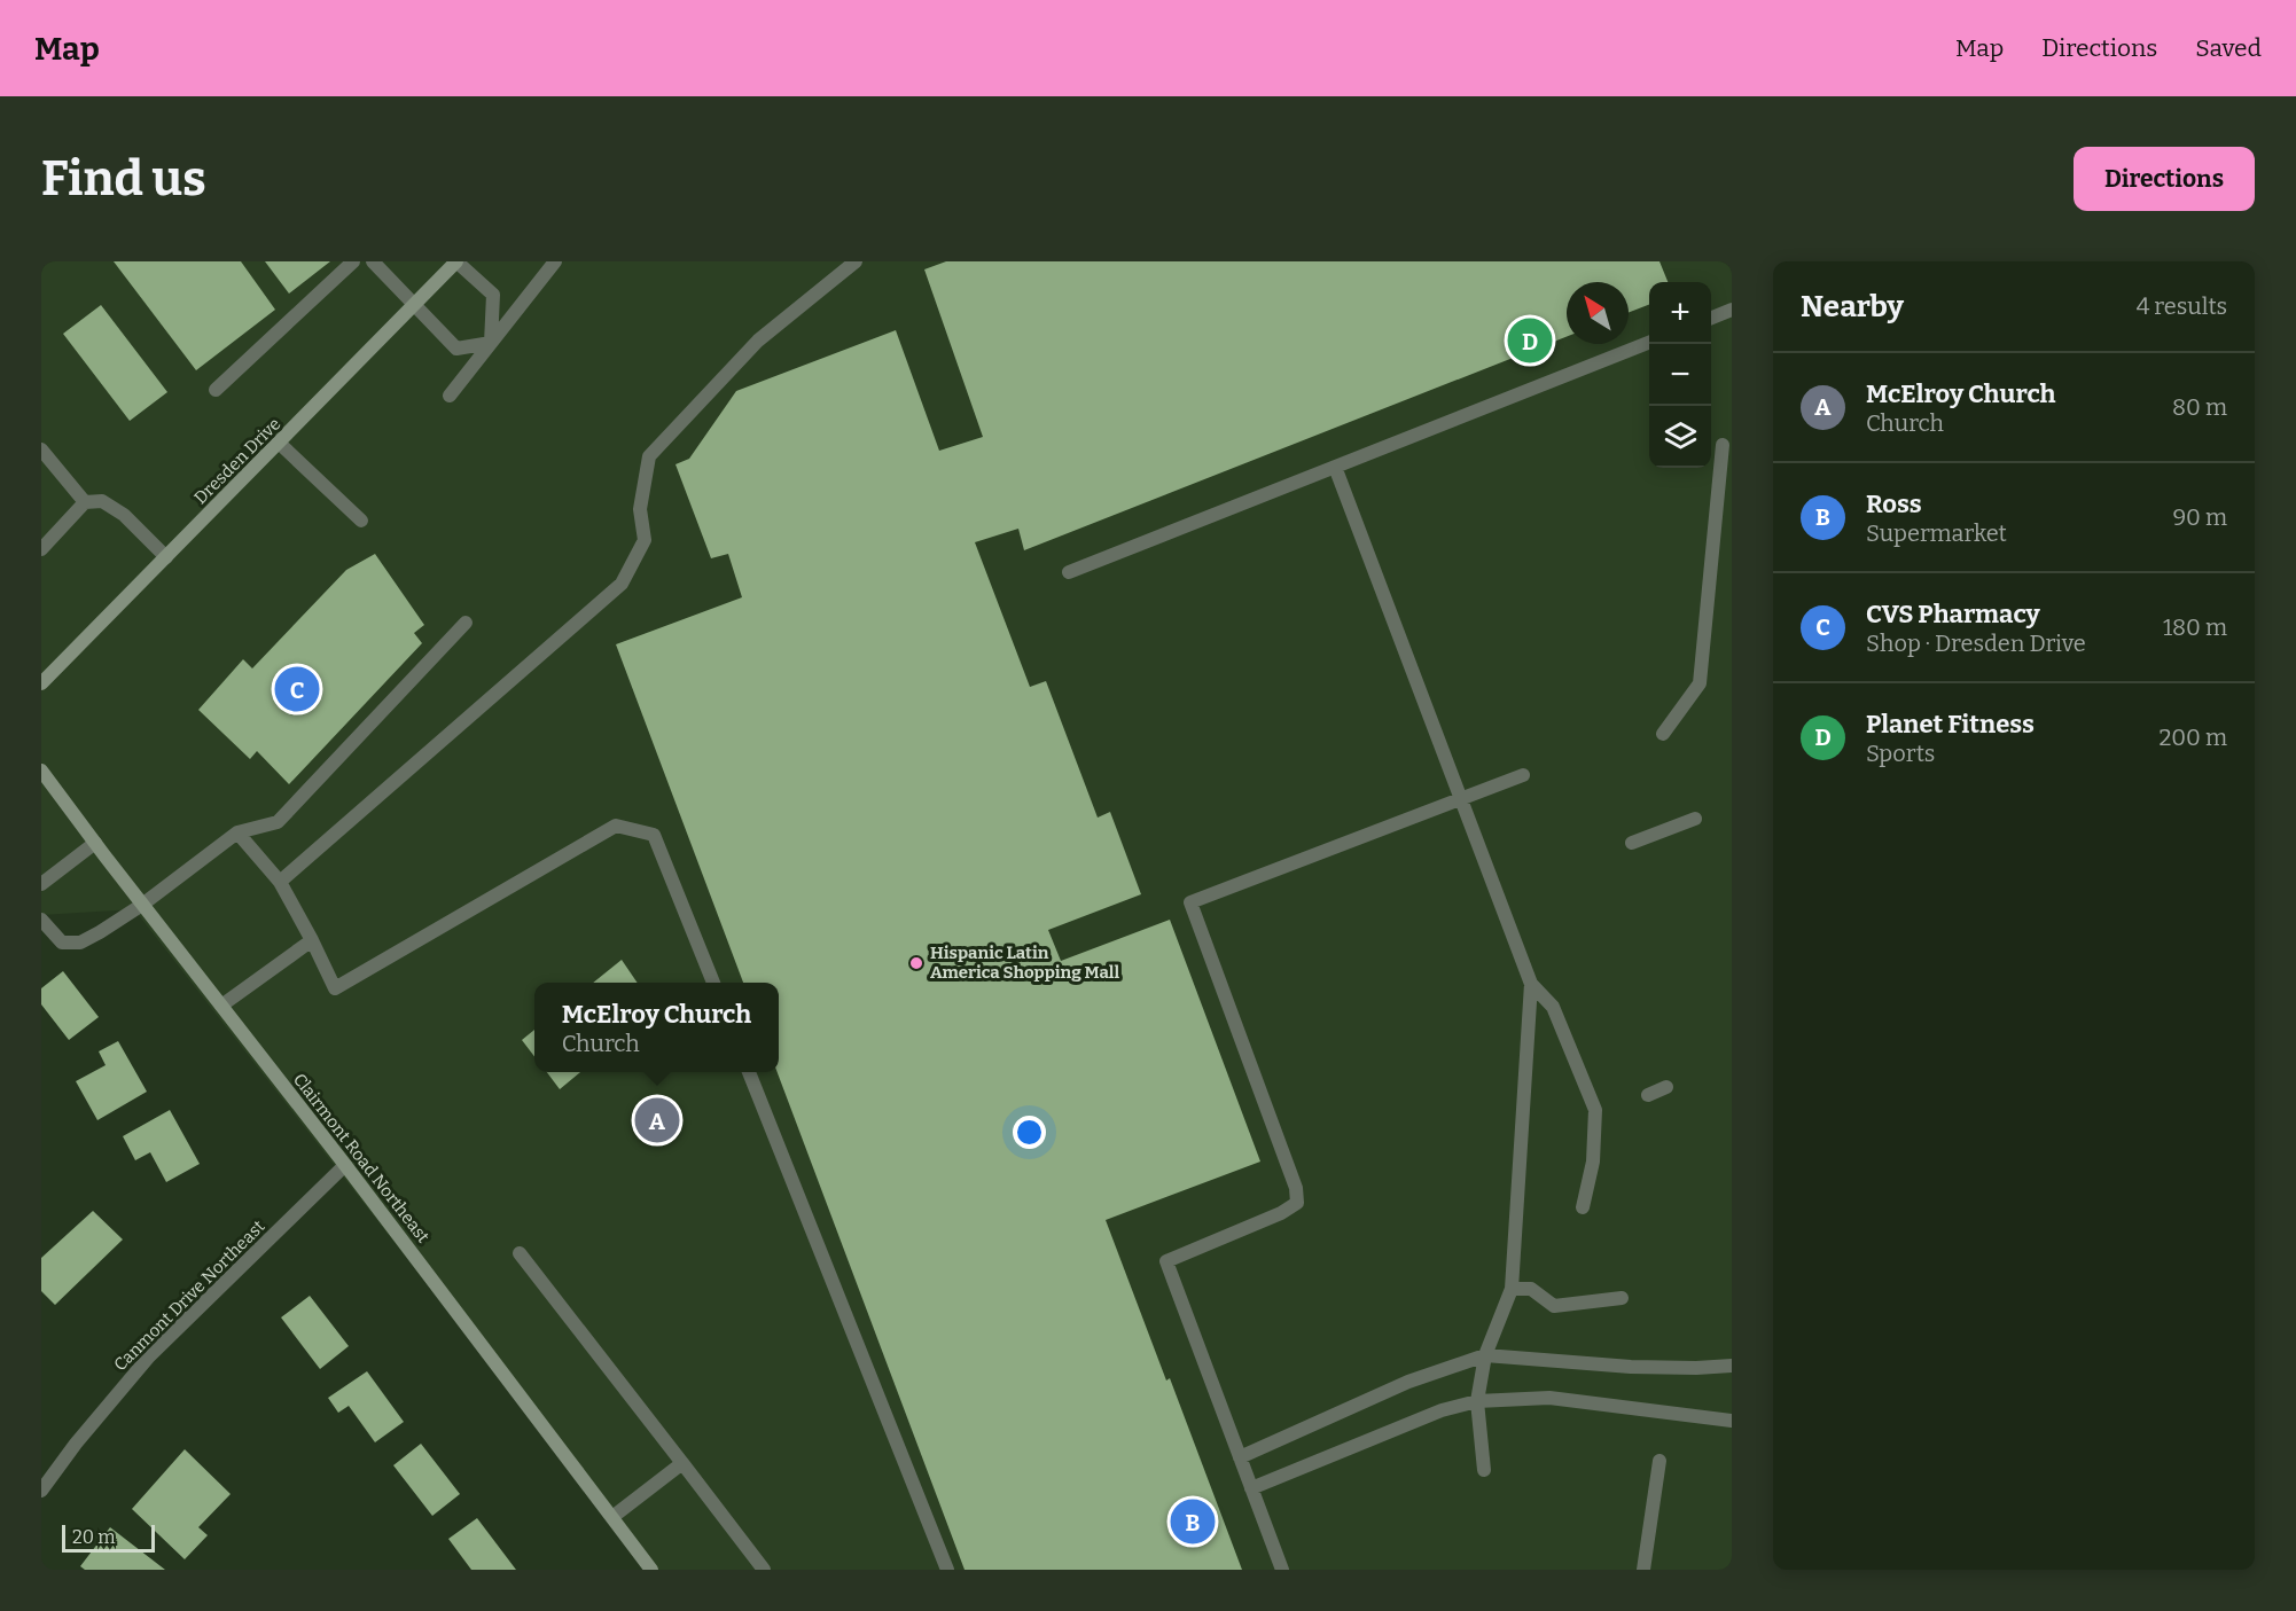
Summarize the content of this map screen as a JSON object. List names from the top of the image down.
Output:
{
  "streets": {
    "main road": ["Dresden Drive", "Clairmont Road Northeast"],
    "street": ["Canmont Drive Northeast"]
  },
  "crossings": [
    ["Clairmont Road Northeast", "Canmont Drive Northeast"]
  ],
  "places": ["Hispanic Latin America Shopping Mall"],
  "scale_bar": "20 m",
  "north": "top left",
  "page": {
    "header": "Map",
    "nav": ["Map", "Directions", "Saved"],
    "buttons": "Directions",
    "title": "Find us",
    "heading": ["Nearby", "4 results"],
    "map_buttons": ["+", "−"],
    "pins": [
      "D",
      "C",
      "A",
      "B"
    ],
    "list": [
      {
        "mark": "A",
        "name": "McElroy Church",
        "note": "Church",
        "value": "80 m"
      },
      {
        "mark": "B",
        "name": "Ross",
        "note": "Supermarket",
        "value": "90 m"
      },
      {
        "mark": "C",
        "name": "CVS Pharmacy",
        "note": "Shop · Dresden Drive",
        "value": "180 m"
      },
      {
        "mark": "D",
        "name": "Planet Fitness",
        "note": "Sports",
        "value": "200 m"
      }
    ],
    "popup": ["McElroy Church", "Church"],
    "scale": "20 m"
  }
}
